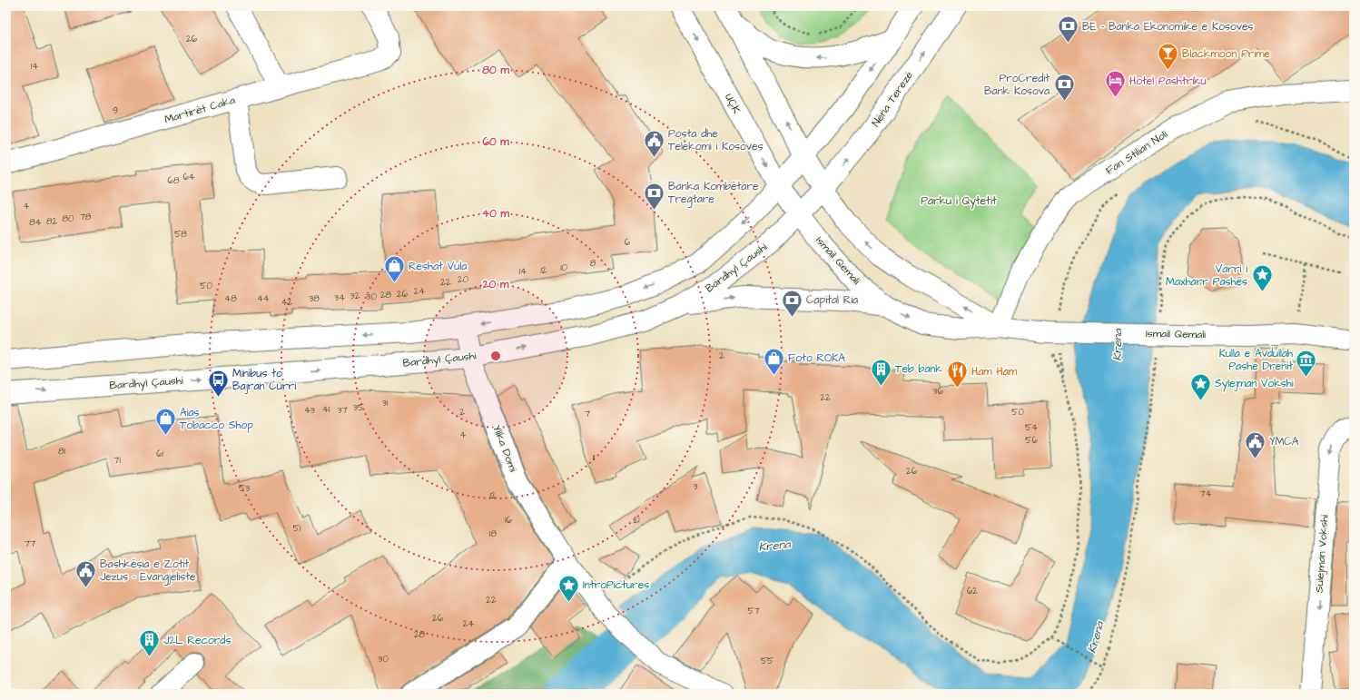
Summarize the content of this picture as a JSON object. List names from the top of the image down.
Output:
{
  "streets": {
    "street": [
      "Nëna Terezë",
      "UÇK",
      "Martirët Caka",
      "Fan Stilian Noli",
      "Ismail Qemali",
      "Bardhyl Çaushi",
      "Yllka Domi",
      "Sulejman Vokshi"
    ]
  },
  "crossings": [
    ["Nëna Terezë", "Ismail Qemali"],
    ["Nëna Terezë", "Bardhyl Çaushi"],
    ["UÇK", "Ismail Qemali"],
    ["Fan Stilian Noli", "Ismail Qemali"],
    ["Ismail Qemali", "Bardhyl Çaushi"],
    ["Bardhyl Çaushi", "Yllka Domi"]
  ],
  "one_way": ["Sulejman Vokshi"],
  "water": ["Krena"],
  "parks": ["Parku i Qytetit"],
  "places": {
    "bank": [
      "BE - Banka Ekonomike e Kosoves",
      "ProCredit Bank Kosova",
      "Banka Kombëtare Tregtare",
      "Capital Ria"
    ],
    "bar": ["Blackmoon Prime"],
    "hotel": ["Hotel Pashtriku"],
    "public building": ["Posta dhe Telekomi i Kosoves", "YMCA", "Bashkësia e Zotit Jezus - Evangjeliste"],
    "shop": ["Reshat Vula", "Foto ROKA", "Aias Tobacco Shop"],
    "place": ["Varri i Maxharr Pashës", "Sylejman Vokshi", "IntroPictures"],
    "museum": ["Kulla e Avdullah Pashe Drenit"],
    "building": ["Teb bank", "J2L Records"],
    "restaurant": ["Ham Ham"],
    "bus stop": ["Minibus to Bajran Curri"]
  },
  "house_numbers": [
    "26",
    "14",
    "9",
    "64",
    "68",
    "4",
    "78",
    "80",
    "82",
    "84",
    "58",
    "6",
    "8",
    "10",
    "12",
    "14",
    "20",
    "22",
    "50",
    "24",
    "26",
    "28",
    "32",
    "30",
    "34",
    "48",
    "44",
    "38",
    "42",
    "2",
    "36",
    "22",
    "31",
    "35",
    "41",
    "43",
    "37",
    "2",
    "50",
    "7",
    "54",
    "4",
    "56",
    "81",
    "61",
    "11",
    "71",
    "26",
    "3",
    "53",
    "74",
    "12",
    "16",
    "21",
    "51",
    "18",
    "77",
    "62",
    "22",
    "57",
    "26",
    "24",
    "28",
    "30",
    "55"
  ],
  "rings": [
    "80 m",
    "60 m",
    "40 m",
    "20 m"
  ]
}
